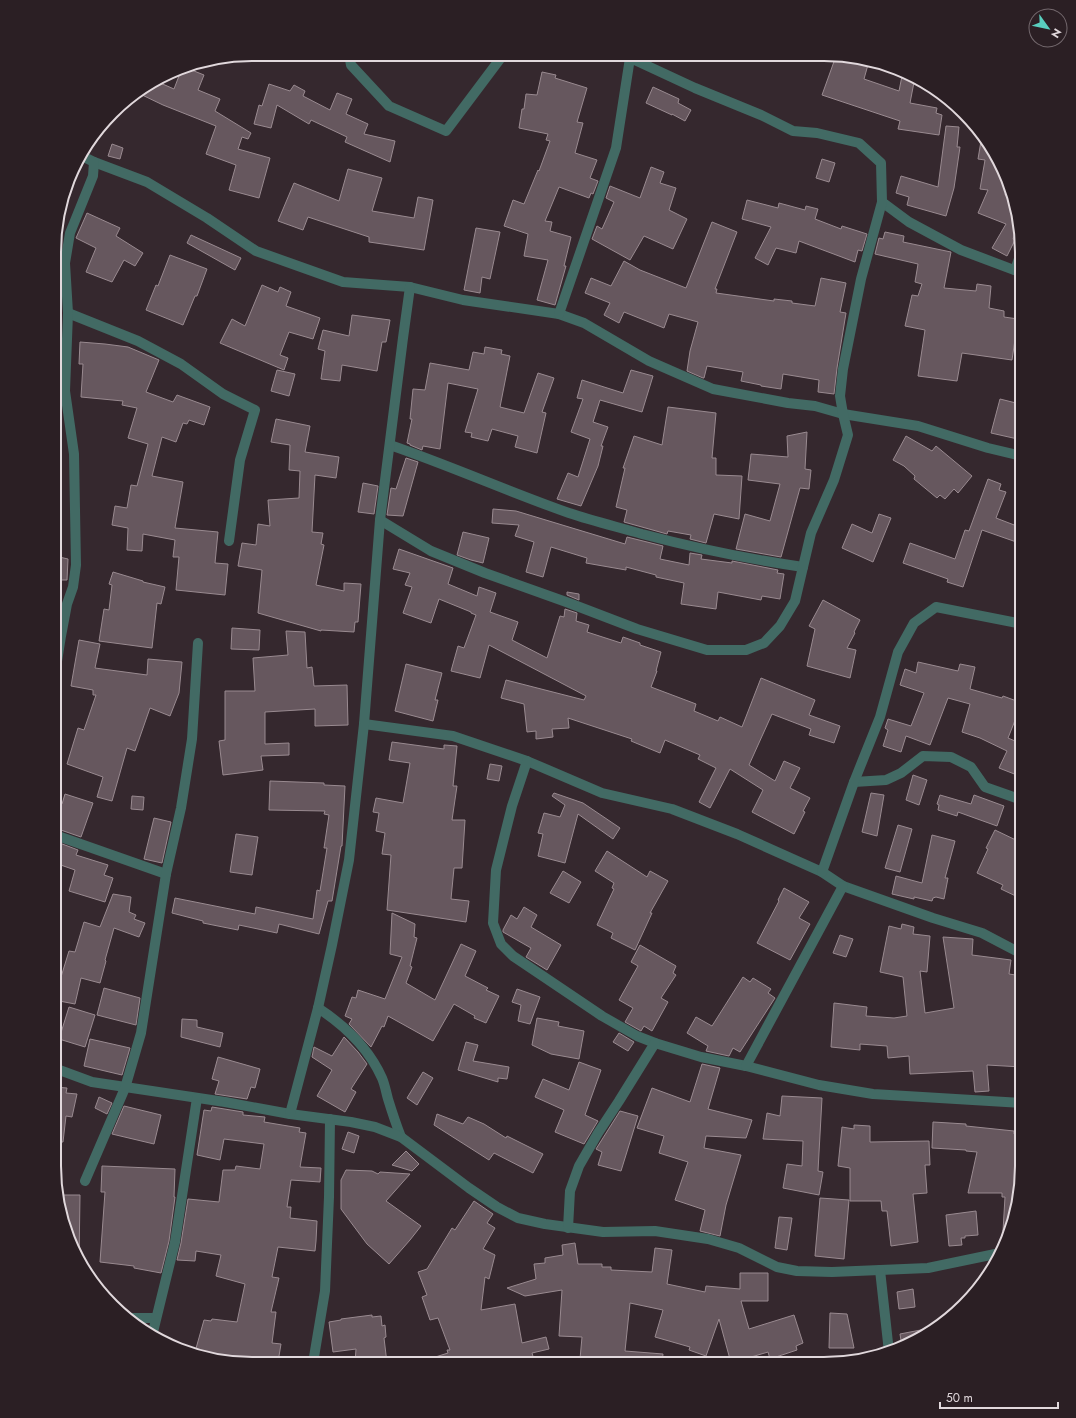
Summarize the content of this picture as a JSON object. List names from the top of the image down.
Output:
{
  "scale_bar": "50 m",
  "north": "bottom right"
}
